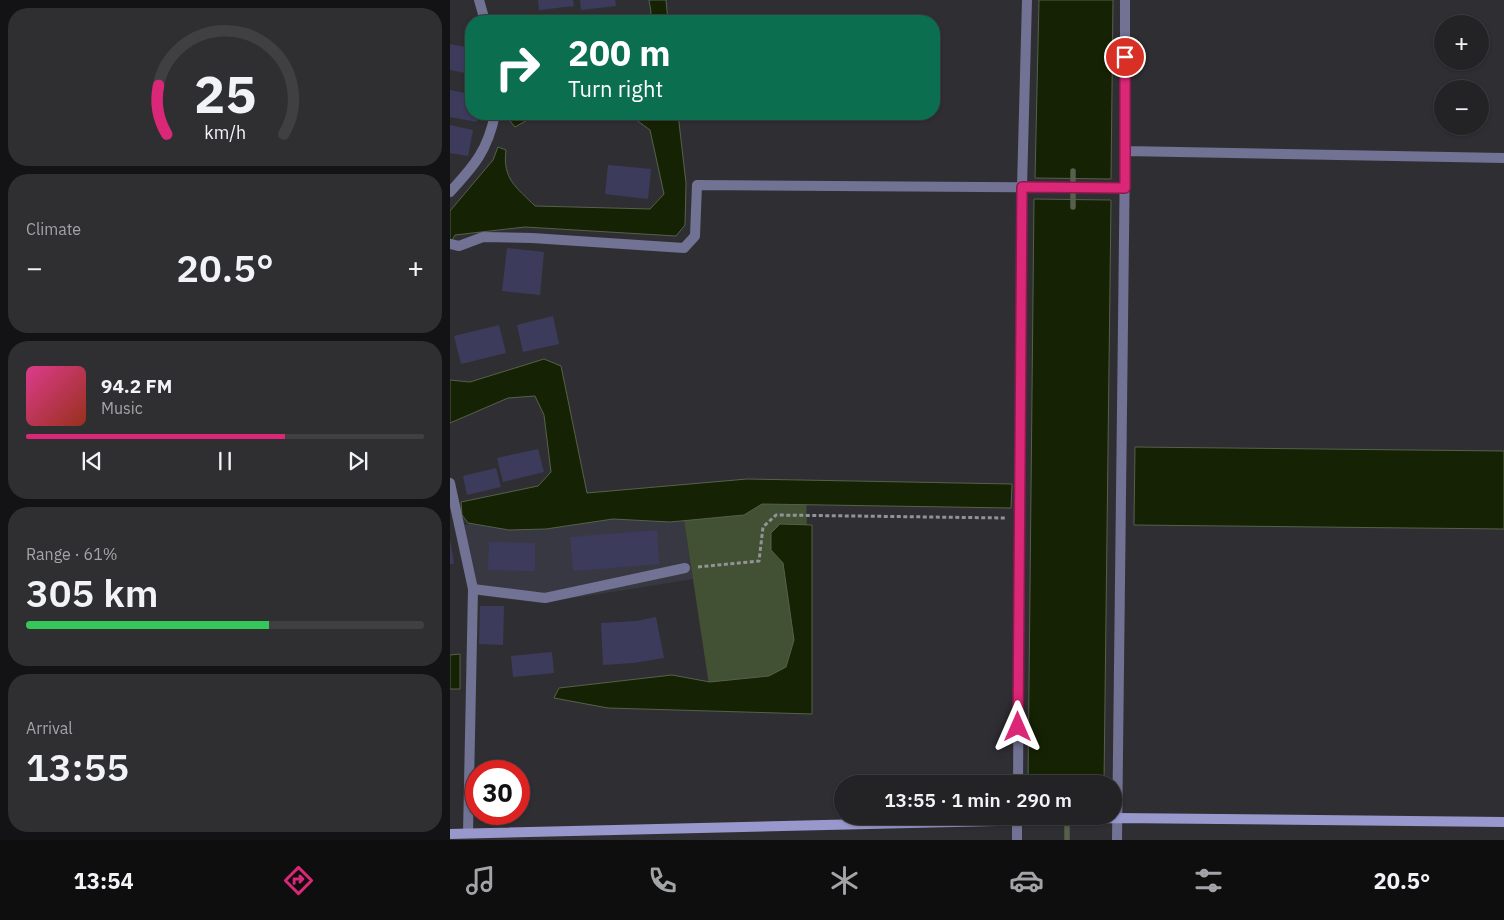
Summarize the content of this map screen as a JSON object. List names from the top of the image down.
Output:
{
  "page": {
    "map_buttons": ["+", "−"],
    "turn": ["200 m", "Turn right"],
    "tile": [
      "Climate",
      ["Range · 61%", "305 km"],
      ["Arrival", "13:55"]
    ],
    "heat": ["−", "20.5°", "+"],
    "song": ["94.2 FM", "Music"],
    "limit": "30",
    "trip": "13:55 · 1 min · 290 m",
    "tabs": ["13:54", "20.5°"],
    "gauge": ["25", "km/h"]
  }
}
